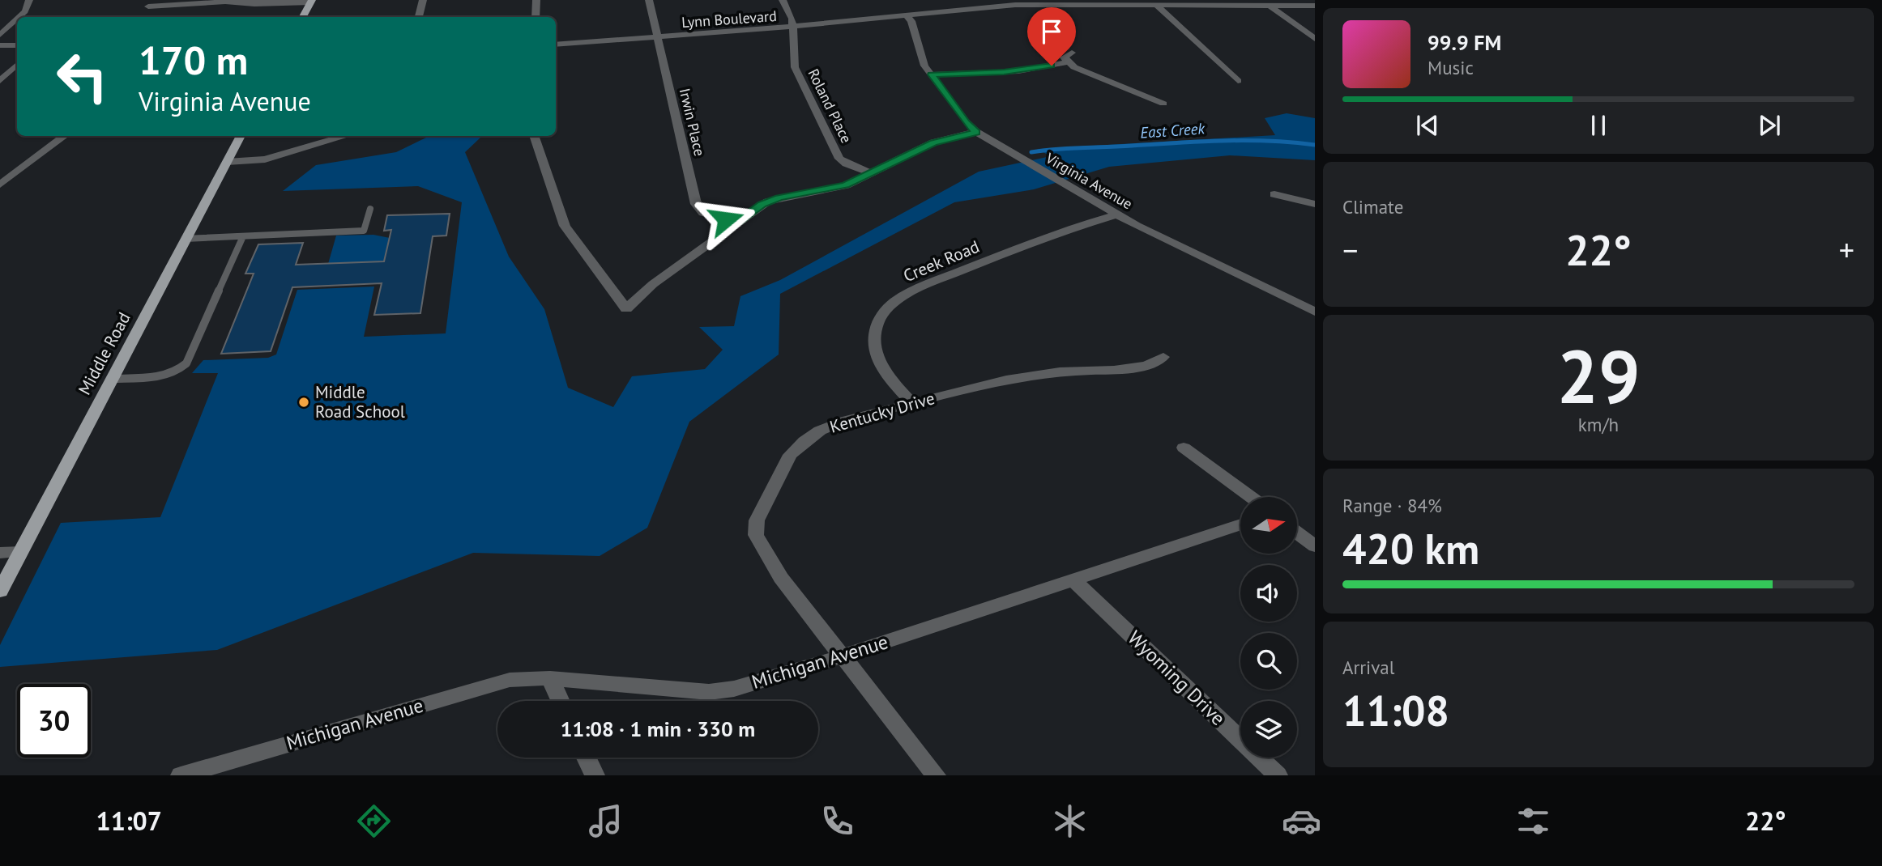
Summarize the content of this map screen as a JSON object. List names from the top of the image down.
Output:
{
  "streets": {
    "main road": ["Middle Road"],
    "street": [
      "Lynn Boulevard",
      "Roland Place",
      "Irwin Place",
      "Virginia Avenue",
      "Creek Road",
      "Kentucky Drive",
      "Michigan Avenue",
      "Wyoming Drive"
    ]
  },
  "crossings": [
    ["Lynn Boulevard", "Roland Place"],
    ["Lynn Boulevard", "Irwin Place"],
    ["Lynn Boulevard", "Virginia Avenue"],
    ["Virginia Avenue", "Creek Road"],
    ["Creek Road", "Kentucky Drive"],
    ["Kentucky Drive", "Michigan Avenue"],
    ["Michigan Avenue", "Wyoming Drive"]
  ],
  "water": ["East Creek"],
  "places": ["Middle Road School"],
  "north": "right",
  "page": {
    "turn": ["170 m", "Virginia Avenue"],
    "song": ["99.9 FM", "Music"],
    "tile": [
      "Climate",
      ["29", "km/h"],
      ["Range · 84%", "420 km"],
      ["Arrival", "11:08"]
    ],
    "heat": ["−", "22°", "+"],
    "limit": "30",
    "trip": "11:08 · 1 min · 330 m",
    "tabs": ["11:07", "22°"]
  }
}
